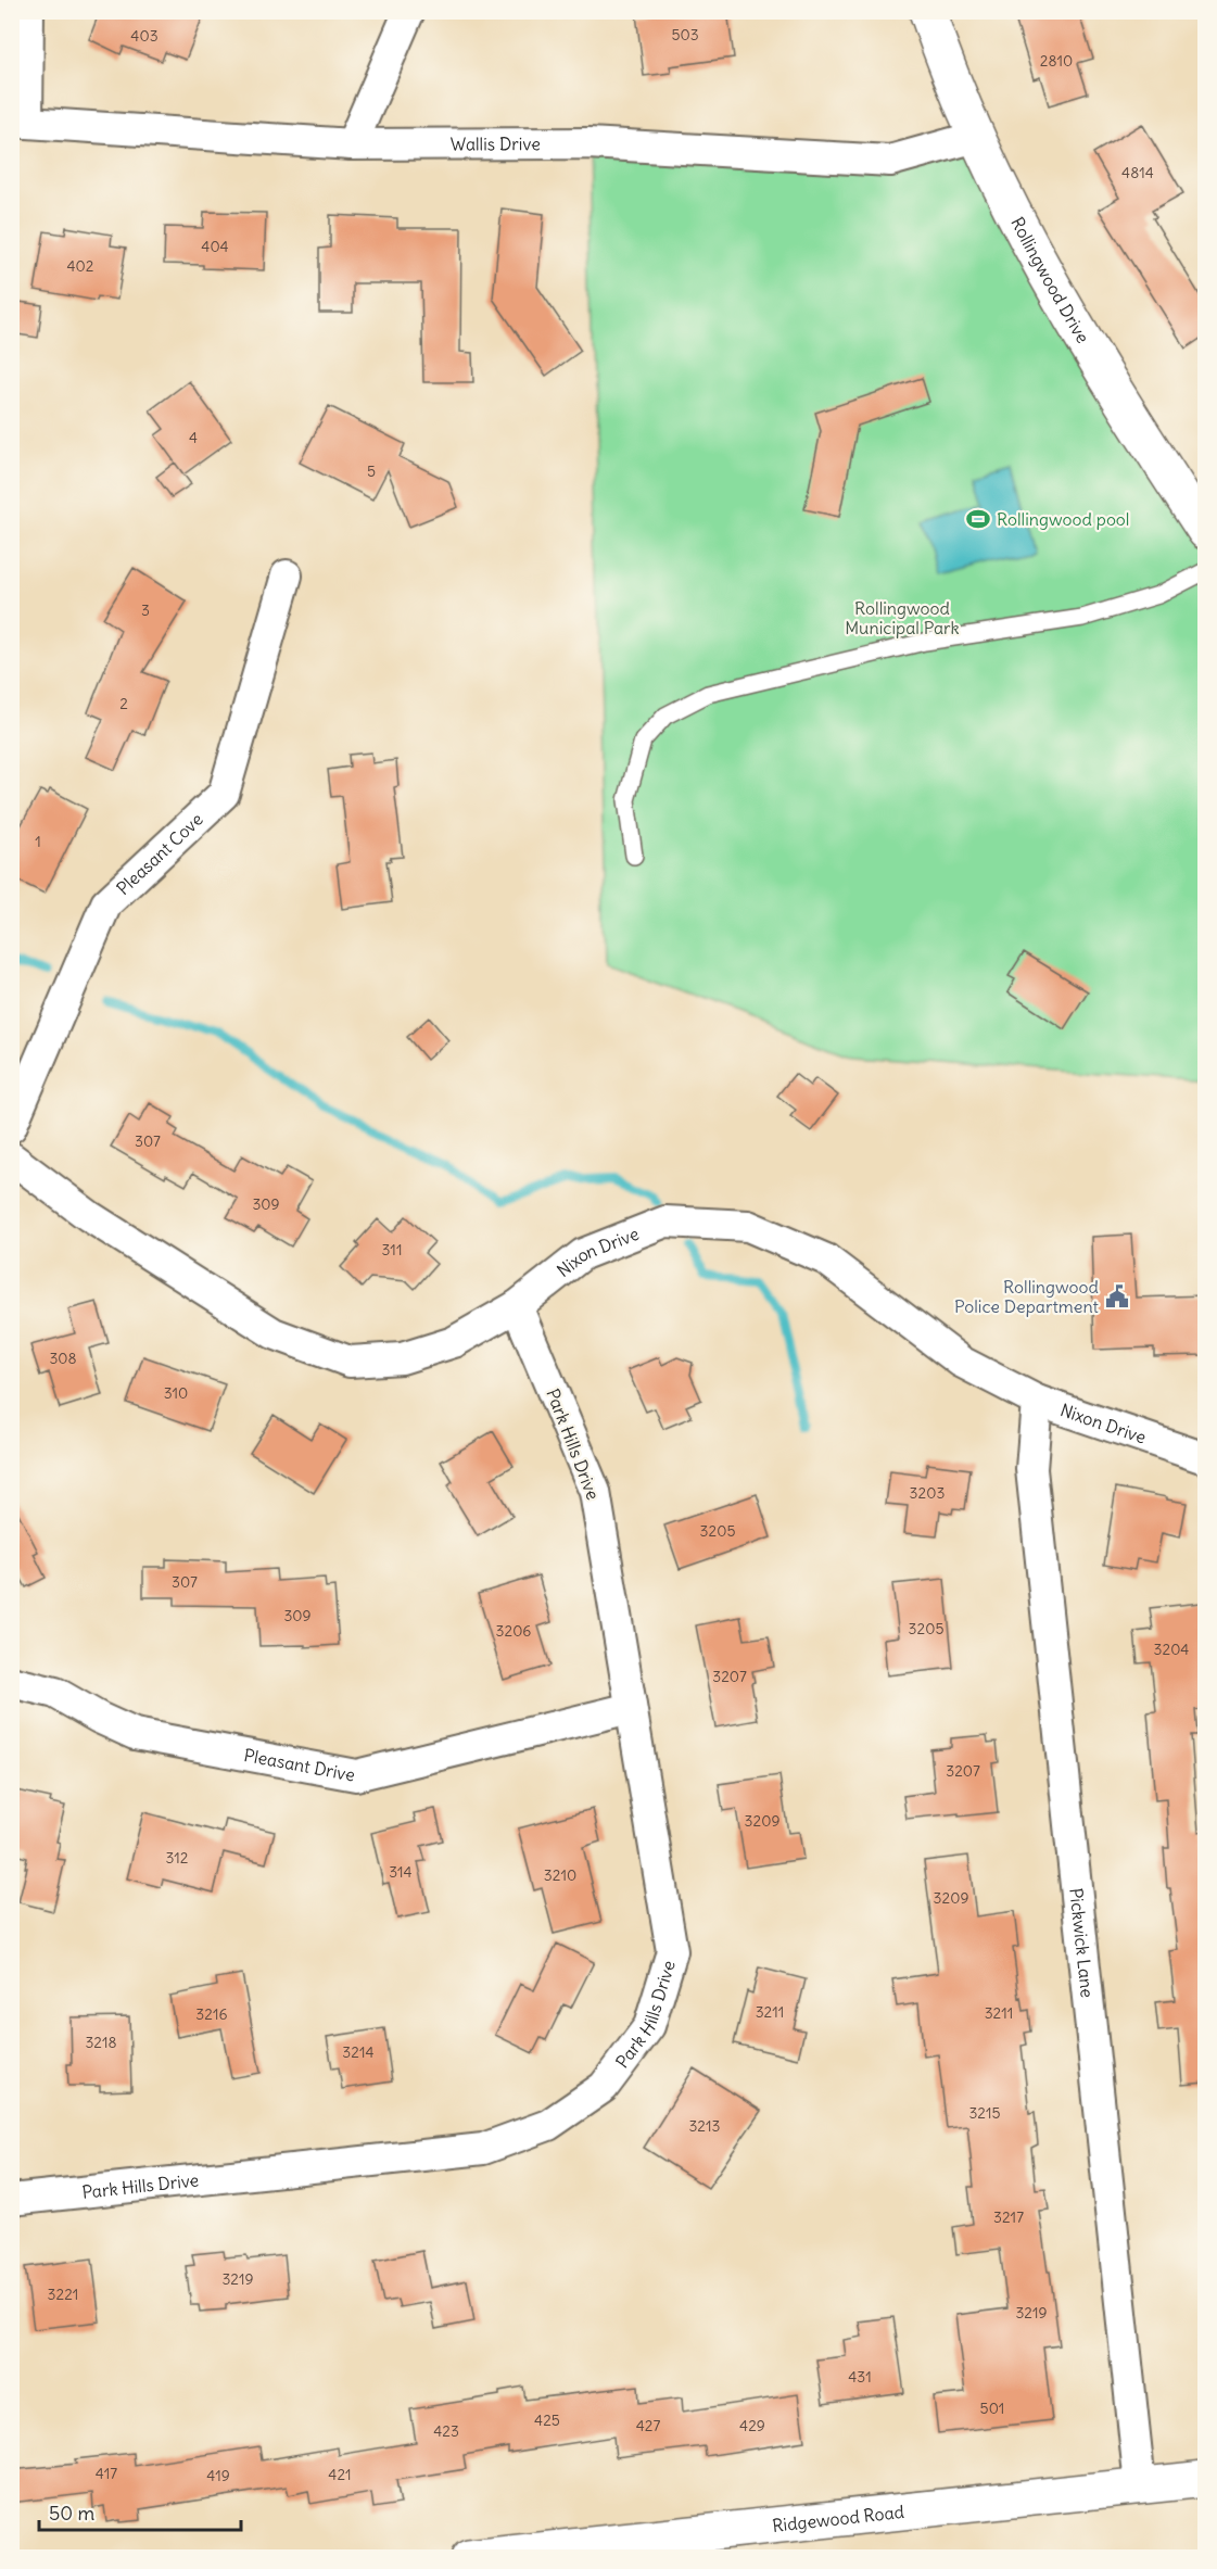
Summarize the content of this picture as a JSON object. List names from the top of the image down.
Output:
{
  "streets": {
    "street": [
      "Wallis Drive",
      "Rollingwood Drive",
      "Pleasant Cove",
      "Nixon Drive",
      "Park Hills Drive",
      "Pleasant Drive",
      "Pickwick Lane",
      "Ridgewood Road"
    ]
  },
  "crossings": [
    ["Wallis Drive", "Rollingwood Drive"],
    ["Nixon Drive", "Park Hills Drive"],
    ["Nixon Drive", "Pickwick Lane"],
    ["Park Hills Drive", "Pleasant Drive"],
    ["Pickwick Lane", "Ridgewood Road"]
  ],
  "parks": ["Rollingwood Municipal Park"],
  "places": {
    "sports": ["Rollingwood pool"],
    "public building": ["Rollingwood Police Department"]
  },
  "house_numbers": [
    "503",
    "403",
    "2810",
    "4814",
    "404",
    "402",
    "4",
    "5",
    "3",
    "2",
    "1",
    "307",
    "309",
    "311",
    "308",
    "310",
    "3203",
    "3205",
    "307",
    "309",
    "3205",
    "3206",
    "3204",
    "3207",
    "3207",
    "3209",
    "312",
    "314",
    "3210",
    "3209",
    "3211",
    "3211",
    "3216",
    "3218",
    "3214",
    "3215",
    "3213",
    "3217",
    "3219",
    "3221",
    "3219",
    "431",
    "501",
    "425",
    "427",
    "429",
    "423",
    "417",
    "421",
    "419"
  ],
  "scale_bar": "50 m"
}
